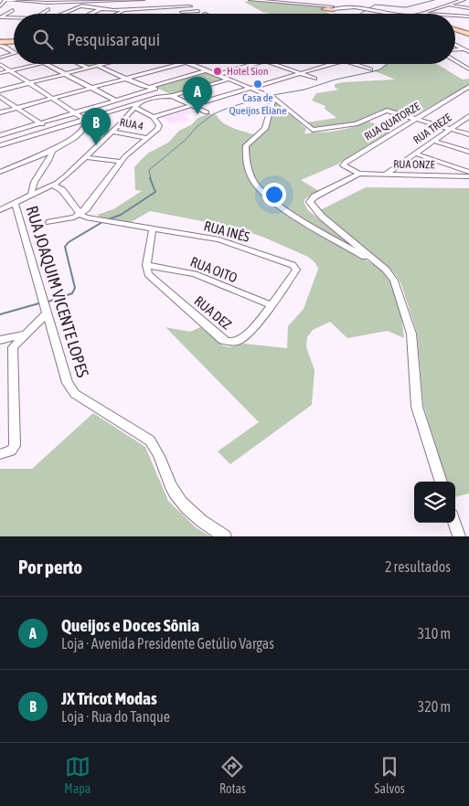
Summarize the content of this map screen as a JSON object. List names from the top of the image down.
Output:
{
  "streets": {
    "street": [
      "RUA QUATORZE",
      "RUA 4",
      "RUA TREZE",
      "RUA ONZE",
      "RUA INÊS",
      "RUA OITO",
      "RUA JOAQUIM VICENTE LOPES",
      "RUA DEZ"
    ]
  },
  "crossings": [
    ["RUA QUATORZE", "RUA ONZE"],
    ["RUA TREZE", "RUA ONZE"],
    ["RUA INÊS", "RUA DEZ"],
    ["RUA OITO", "RUA DEZ"]
  ],
  "places": ["Hotel Sion", "Casa de Queijos Eliane"],
  "page": {
    "search": "Pesquisar aqui",
    "pins": ["A", "B"],
    "heading": ["Por perto", "2 resultados"],
    "list": [
      {
        "mark": "A",
        "name": "Queijos e Doces Sônia",
        "note": "Loja · Avenida Presidente Getúlio Vargas",
        "value": "310 m"
      },
      {
        "mark": "B",
        "name": "JX Tricot Modas",
        "note": "Loja · Rua do Tanque",
        "value": "320 m"
      }
    ],
    "nav": ["Mapa", "Rotas", "Salvos"]
  }
}
